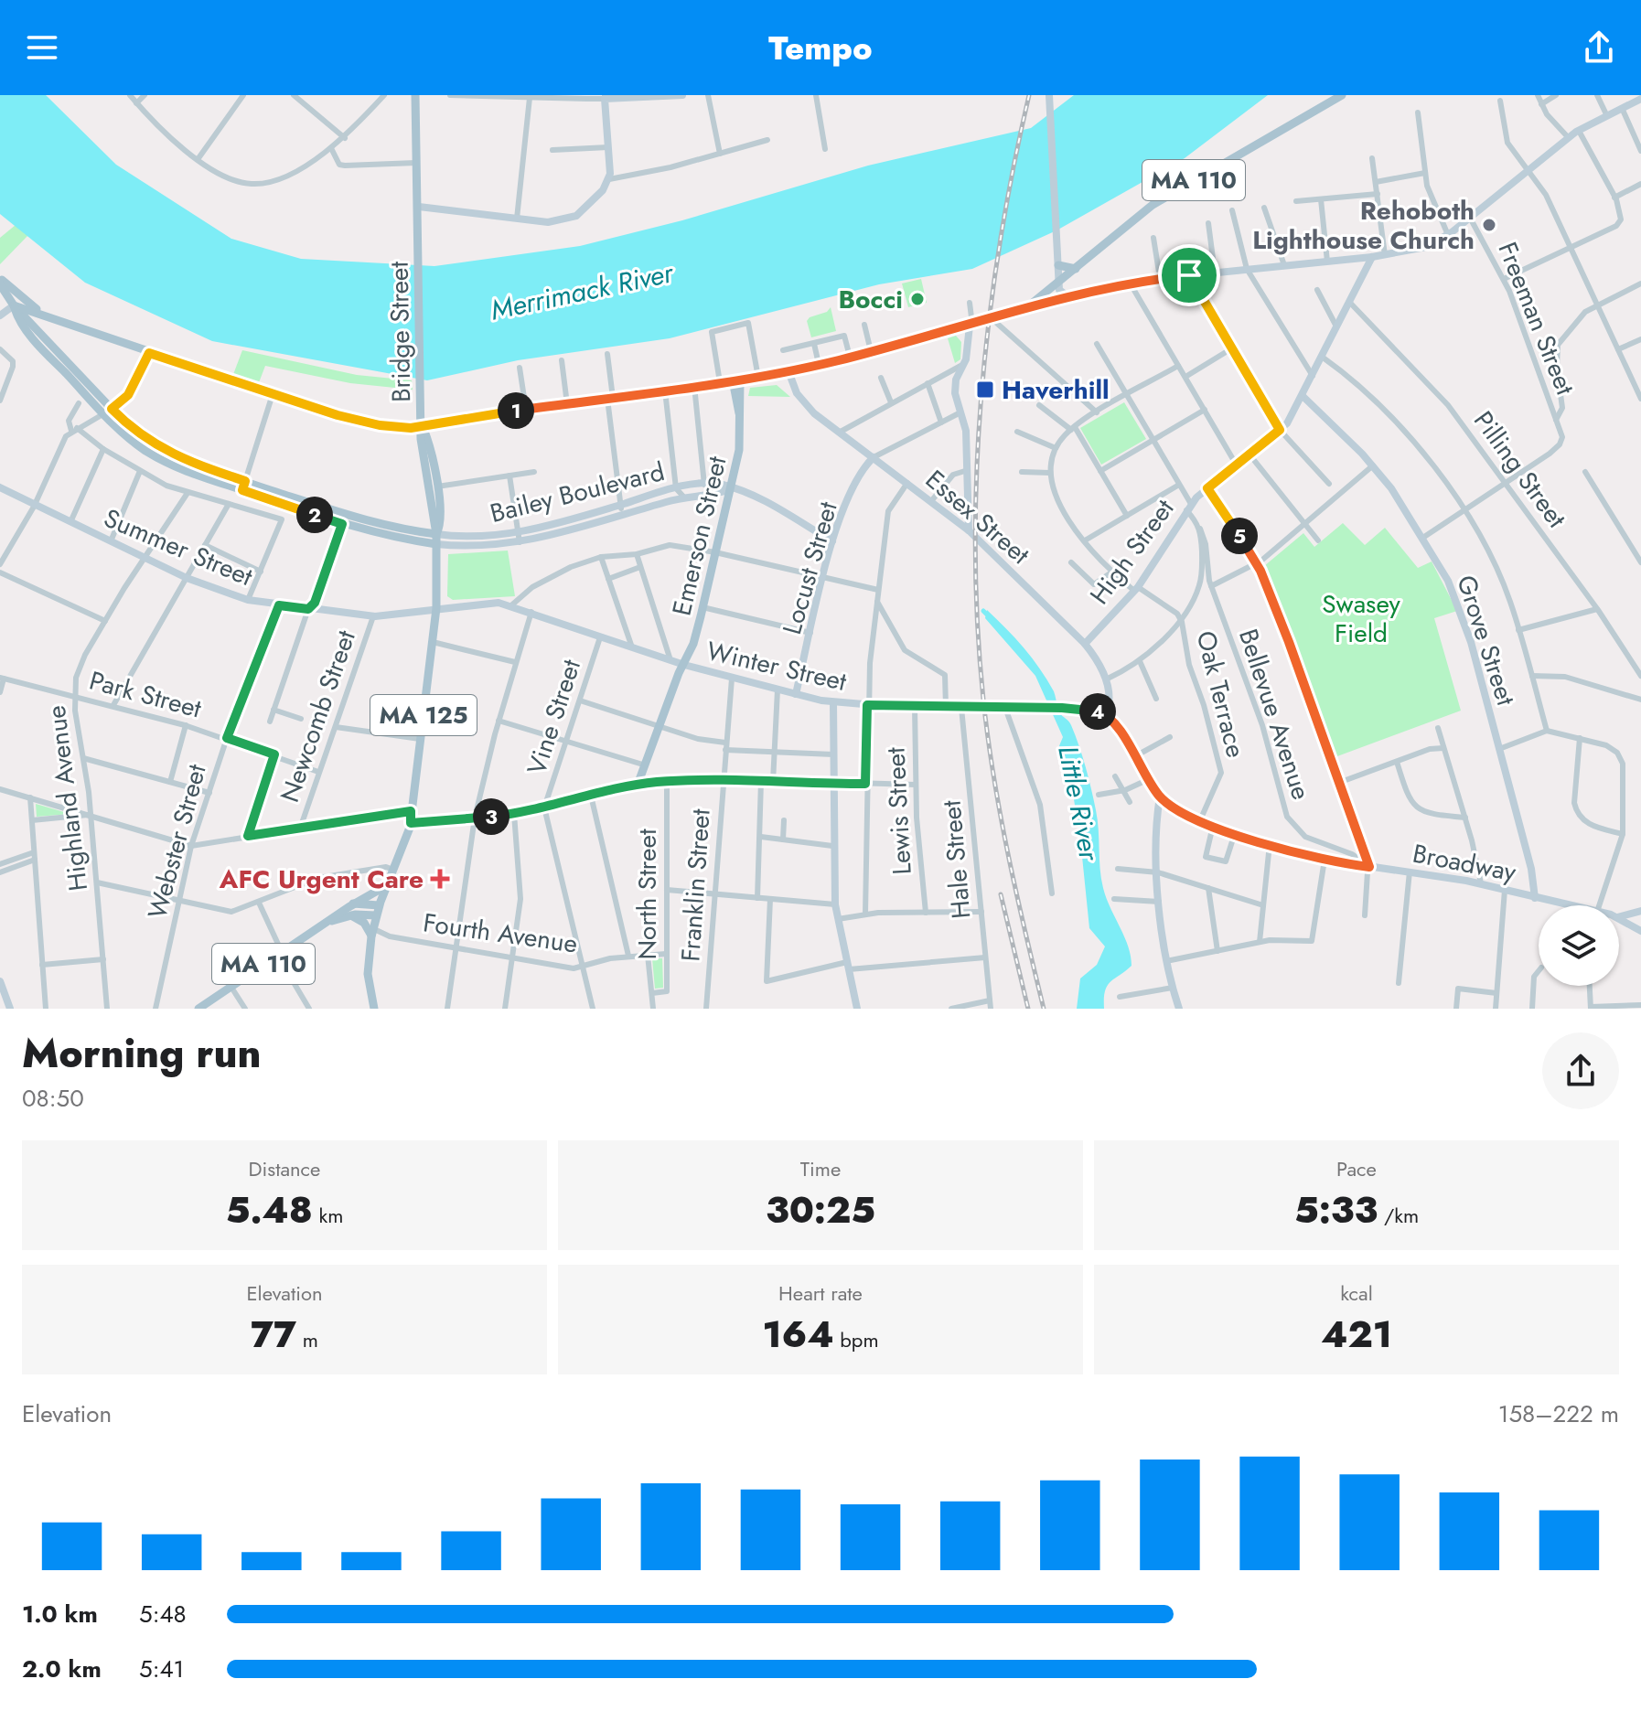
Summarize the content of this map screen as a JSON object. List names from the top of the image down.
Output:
{
  "streets": {
    "main road": [
      "MA 110",
      "Bridge Street",
      "Bailey Boulevard",
      "Essex Street",
      "Emerson Street",
      "Summer Street",
      "High Street",
      "Locust Street",
      "Grove Street",
      "Winter Street",
      "MA 125",
      "Broadway"
    ],
    "street": [
      "Freeman Street",
      "Pilling Street",
      "Park Street",
      "Oak Terrace",
      "Bellevue Avenue",
      "Newcomb Street",
      "Vine Street",
      "Highland Avenue",
      "Lewis Street",
      "Webster Street",
      "Hale Street",
      "Franklin Street",
      "North Street",
      "Fourth Avenue"
    ]
  },
  "crossings": [
    ["MA 110", "Essex Street"],
    ["MA 110", "Emerson Street"],
    ["Freeman Street", "Pilling Street"],
    ["Pilling Street", "High Street"],
    ["Bailey Boulevard", "Emerson Street"],
    ["Essex Street", "High Street"],
    ["Essex Street", "Locust Street"],
    ["Emerson Street", "Winter Street"],
    ["Summer Street", "Winter Street"],
    ["Summer Street", "MA 125"],
    ["Summer Street", "Newcomb Street"],
    ["Summer Street", "Highland Avenue"],
    ["Summer Street", "Webster Street"],
    ["High Street", "Grove Street"],
    ["Locust Street", "Winter Street"],
    ["Grove Street", "Broadway"],
    ["Winter Street", "MA 125"],
    ["Winter Street", "Vine Street"],
    ["Winter Street", "Lewis Street"],
    ["Winter Street", "Hale Street"],
    ["Winter Street", "Broadway"],
    ["Winter Street", "Franklin Street"],
    ["Park Street", "Newcomb Street"],
    ["Park Street", "Highland Avenue"],
    ["Park Street", "Webster Street"],
    ["Oak Terrace", "Broadway"],
    ["Bellevue Avenue", "Broadway"],
    ["North Street", "Fourth Avenue"]
  ],
  "water": ["Merrimack River", "Little River"],
  "parks": ["Swasey Field"],
  "places": {
    "other": ["Rehoboth Lighthouse Church", "Bocci"],
    "transit": ["Haverhill"],
    "health": ["AFC Urgent Care"]
  },
  "page": {
    "header": "Tempo",
    "pins": [
      "1",
      "2",
      "5",
      "4",
      "3"
    ],
    "heading": ["Morning run", "08:50"],
    "stats": [
      ["Distance", "5.48 km"],
      ["Time", "30:25"],
      ["Pace", "5:33 /km"],
      ["Elevation", "77 m"],
      ["Heart rate", "164 bpm"],
      ["kcal", "421"]
    ],
    "chart": ["Elevation", "158–222 m"],
    "list": [
      {
        "name": "1.0 km",
        "note": "5:48"
      },
      {
        "name": "2.0 km",
        "note": "5:41"
      }
    ]
  }
}
